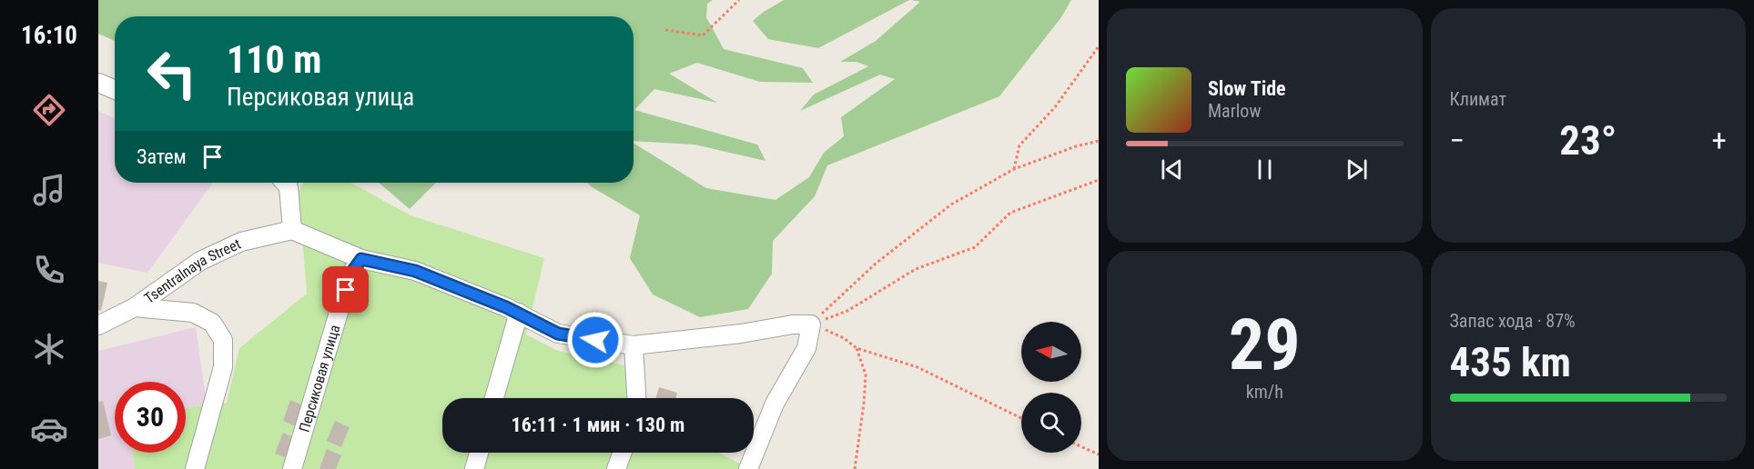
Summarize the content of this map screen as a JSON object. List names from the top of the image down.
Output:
{
  "streets": {
    "street": ["Tsentralnaya Street", "Персиковая улица"]
  },
  "north": "left",
  "page": {
    "tabs": "16:10",
    "tile": [
      "Климат",
      ["29", "km/h"],
      ["Запас хода · 87%", "435 km"]
    ],
    "turn": ["110 m", "Персиковая улица"],
    "song": ["Slow Tide", "Marlow"],
    "heat": ["−", "23°", "+"],
    "then": "Затем",
    "limit": "30",
    "trip": "16:11 · 1 мин · 130 m"
  }
}
